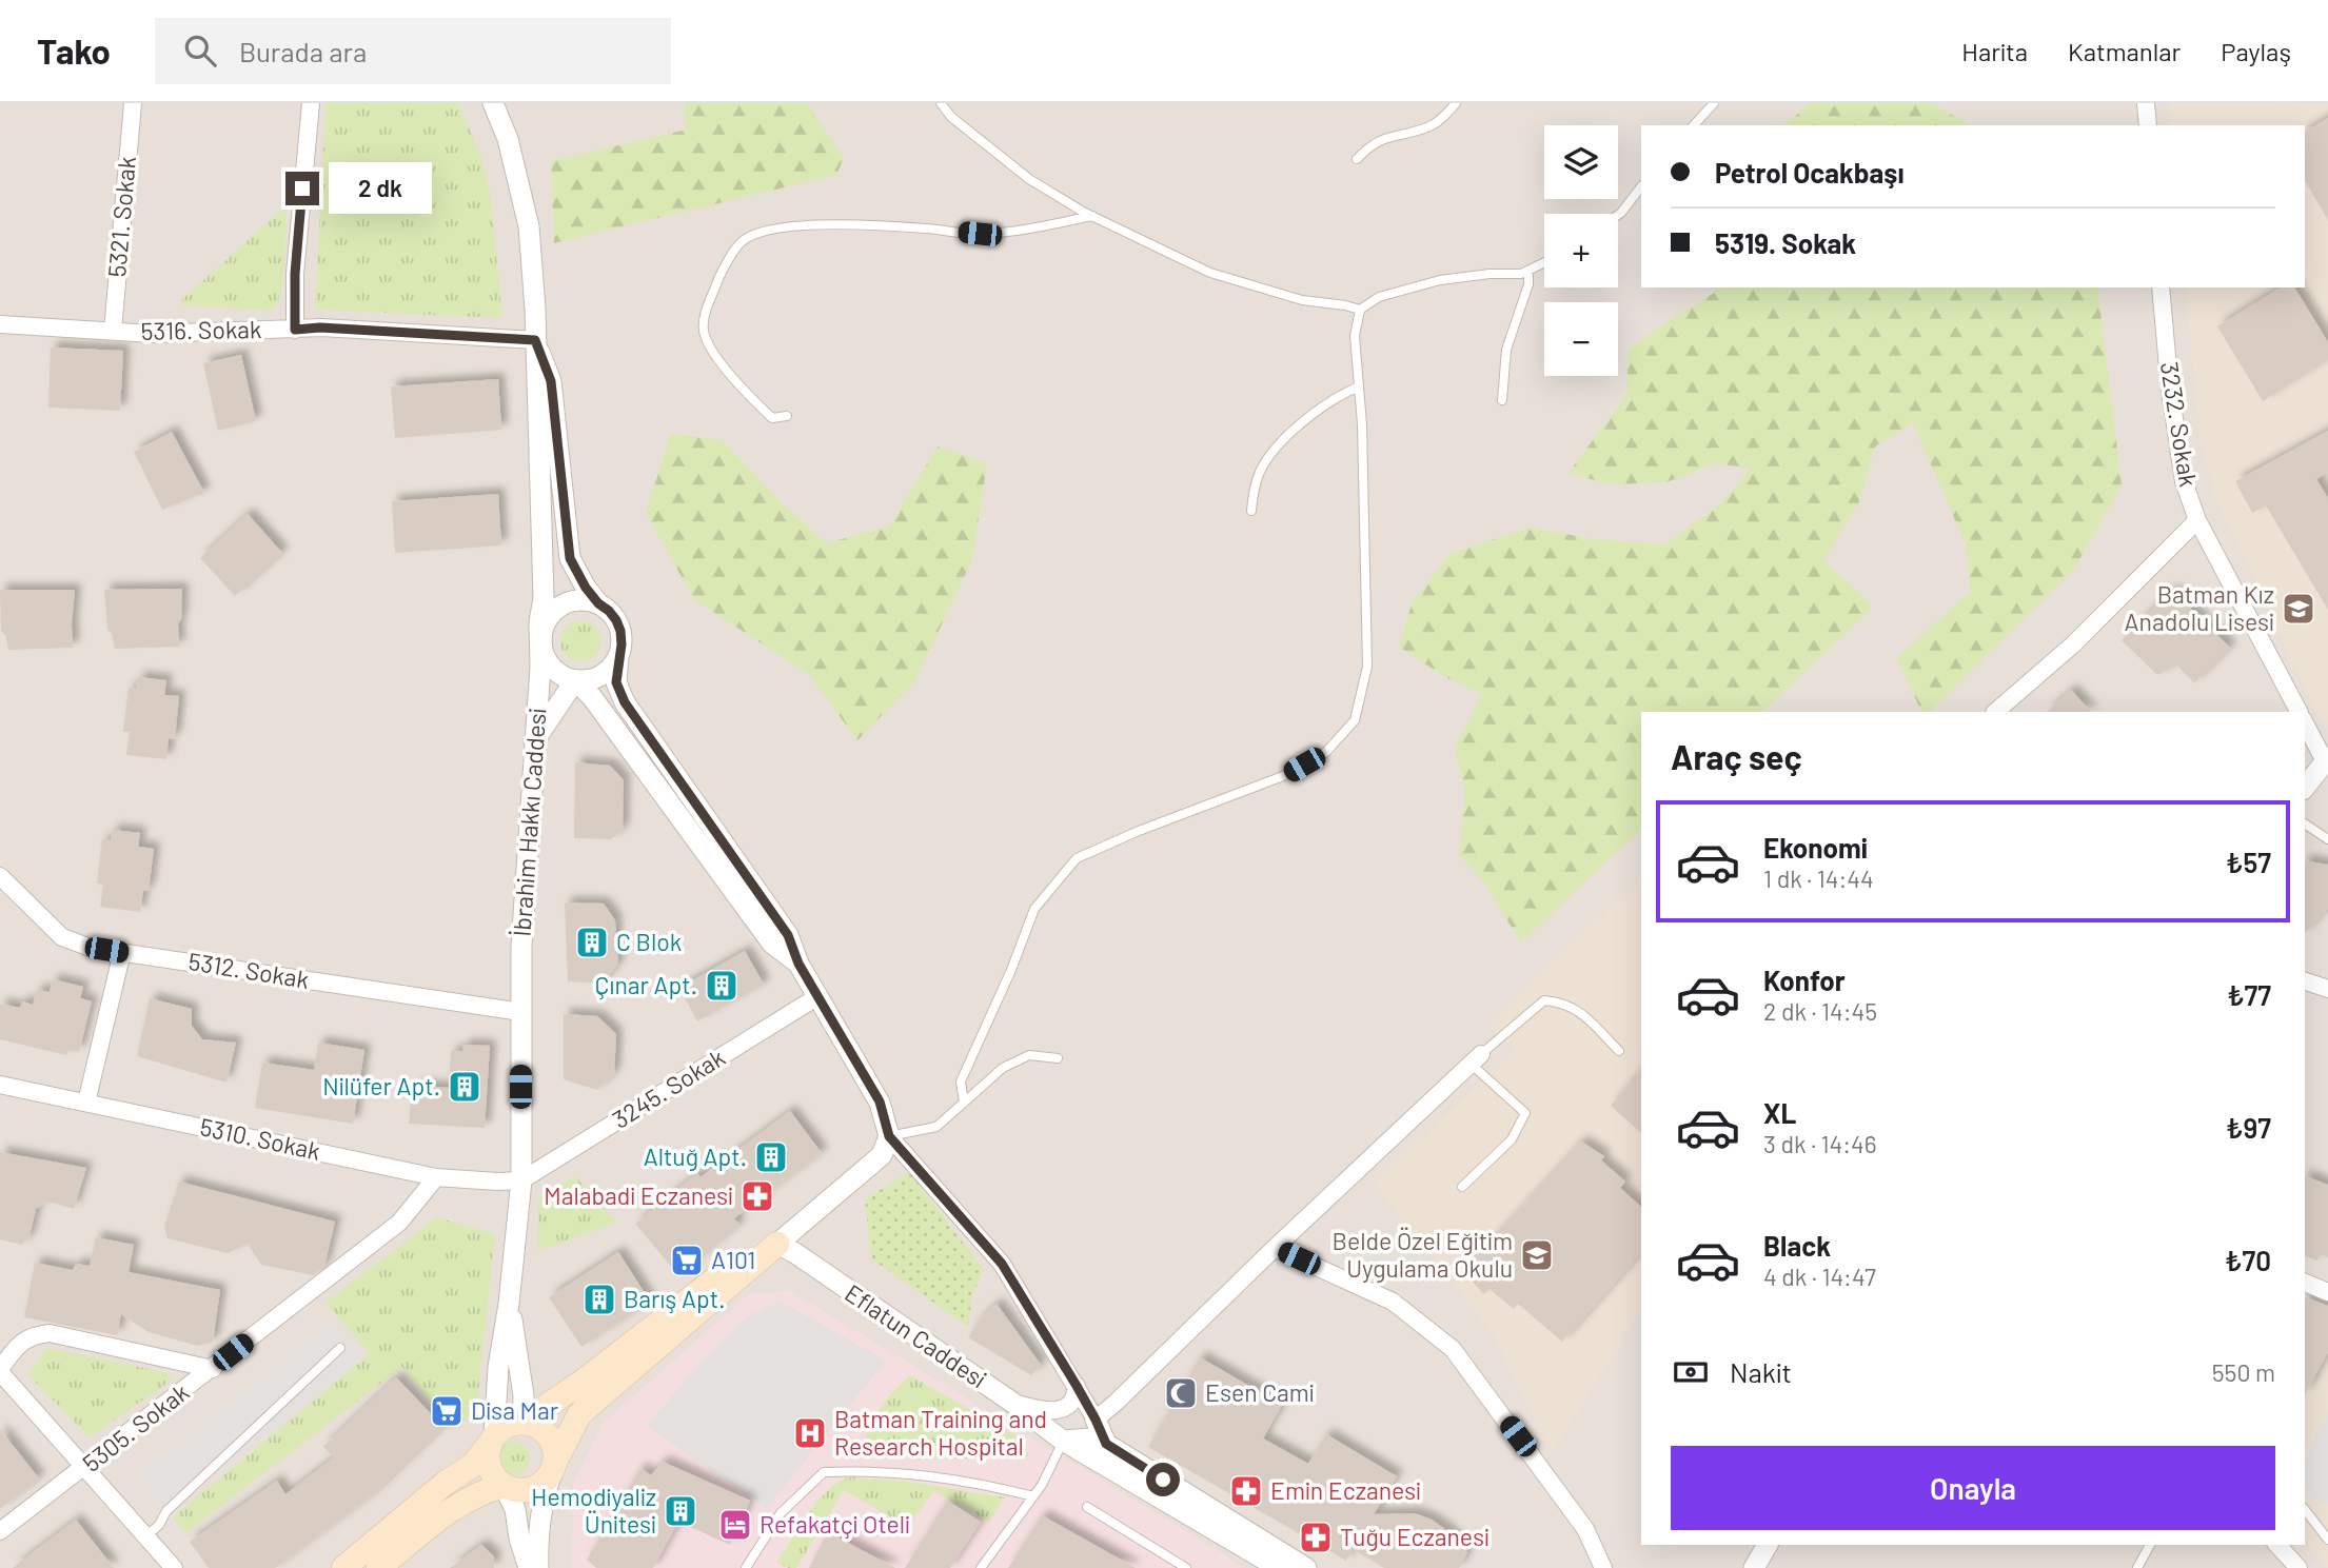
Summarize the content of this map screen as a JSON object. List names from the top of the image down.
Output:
{
  "streets": {
    "street": [
      "5321. Sokak",
      "5316. Sokak",
      "3232. Sokak",
      "İbrahim Hakkı Caddesi",
      "5312. Sokak",
      "3245. Sokak",
      "5310. Sokak",
      "Eflatun Caddesi",
      "5305. Sokak"
    ]
  },
  "crossings": [
    ["5321. Sokak", "5316. Sokak"],
    ["5316. Sokak", "İbrahim Hakkı Caddesi"],
    ["İbrahim Hakkı Caddesi", "5312. Sokak"],
    ["İbrahim Hakkı Caddesi", "3245. Sokak"],
    ["İbrahim Hakkı Caddesi", "5310. Sokak"],
    ["3245. Sokak", "5310. Sokak"],
    ["5310. Sokak", "5305. Sokak"]
  ],
  "places": {
    "school or university": ["Batman Kız Anadolu Lisesi", "Belde Özel Eğitim Uygulama Okulu"],
    "building": [
      "C Blok",
      "Çınar Apt.",
      "Nilüfer Apt.",
      "Altuğ Apt.",
      "Barış Apt.",
      "Hemodiyaliz Ünitesi"
    ],
    "pharmacy": ["Malabadi Eczanesi", "Emin Eczanesi", "Tuğu Eczanesi"],
    "supermarket": ["A101", "Disa Mar"],
    "mosque": ["Esen Cami"],
    "hospital": ["Batman Training and Research Hospital"],
    "hotel": ["Refakatçi Oteli"]
  },
  "page": {
    "header": "Tako",
    "search": "Burada ara",
    "nav": ["Harita", "Katmanlar", "Paylaş"],
    "map_buttons": ["+", "−"],
    "banner": ["Petrol Ocakbaşı", "5319. Sokak"],
    "bubble": "2 dk",
    "heading": "Araç seç",
    "list": [
      {
        "name": "Ekonomi",
        "note": "1 dk · 14:44",
        "value": "₺57"
      },
      {
        "name": "Konfor",
        "note": "2 dk · 14:45",
        "value": "₺77"
      },
      {
        "name": "XL",
        "note": "3 dk · 14:46",
        "value": "₺97"
      },
      {
        "name": "Black",
        "note": "4 dk · 14:47",
        "value": "₺70"
      }
    ],
    "pay": ["Nakit", "550 m"],
    "buttons": "Onayla"
  }
}
